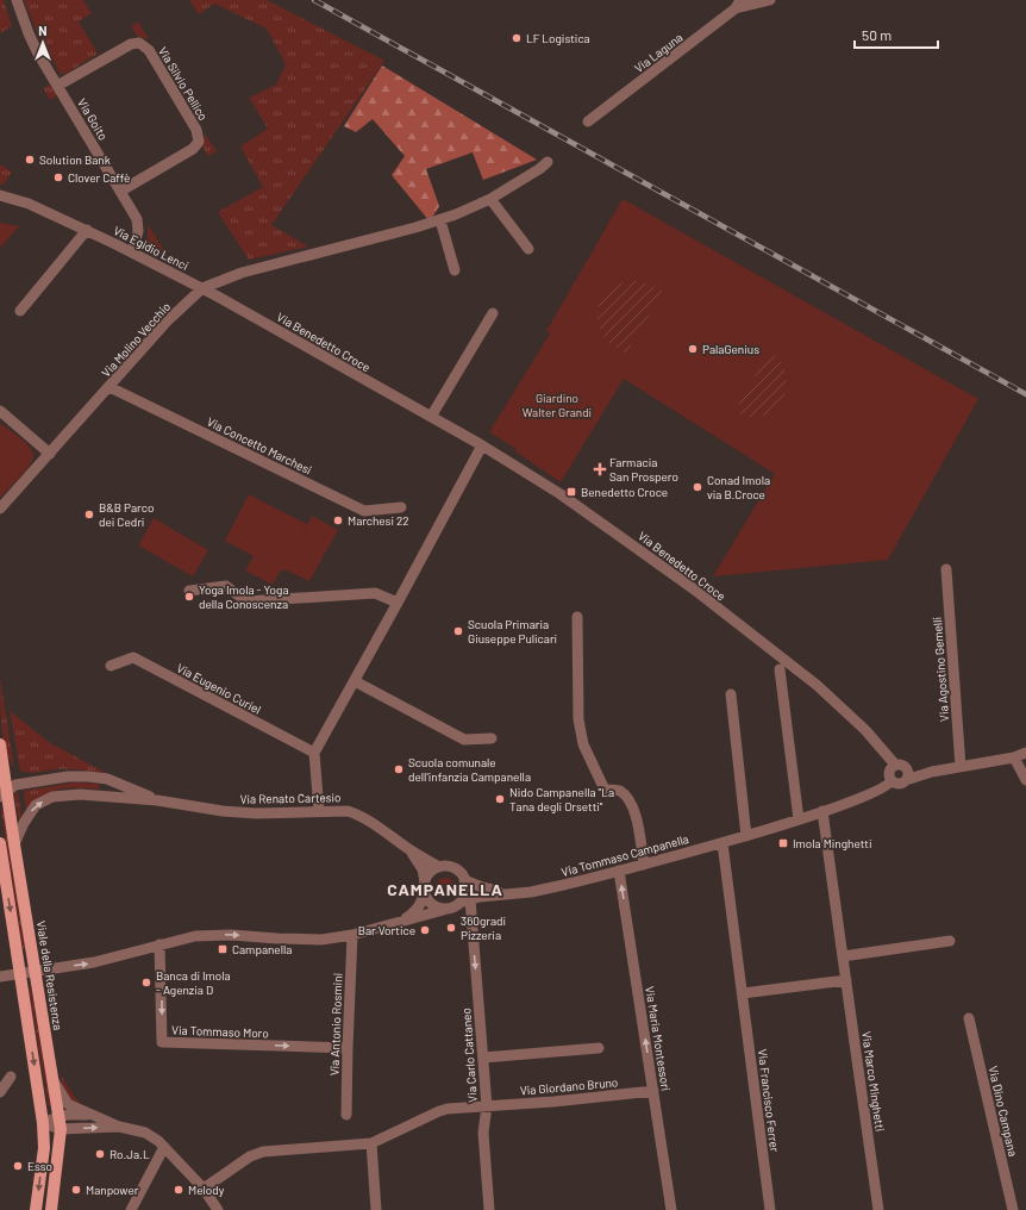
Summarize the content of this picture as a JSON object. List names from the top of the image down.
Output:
{
  "streets": {
    "main road": ["Viale della Resistenza"],
    "street": [
      "Via Laguna",
      "Via Silvio Pellico",
      "Via Goito",
      "Via Egidio Lenci",
      "Via Molino Vecchio",
      "Via Benedetto Croce",
      "Via Concetto Marchesi",
      "Via Agostino Gemelli",
      "Via Eugenio Curiel",
      "Via Renato Cartesio",
      "Via Tommaso Campanella",
      "Via Antonio Rosmini",
      "Via Tommaso Moro",
      "Via Maria Montessori",
      "Via Carlo Cattaneo",
      "Via Marco Minghetti",
      "Via Giordano Bruno",
      "Via Francisco Ferrer",
      "Via Dino Campana"
    ]
  },
  "crossings": [
    ["Via Silvio Pellico", "Via Goito"],
    ["Via Goito", "Via Egidio Lenci"],
    ["Via Egidio Lenci", "Via Molino Vecchio"],
    ["Via Egidio Lenci", "Via Benedetto Croce"],
    ["Via Molino Vecchio", "Via Benedetto Croce"],
    ["Via Molino Vecchio", "Via Concetto Marchesi"],
    ["Via Benedetto Croce", "Via Tommaso Campanella"],
    ["Via Renato Cartesio", "Via Tommaso Campanella"],
    ["Via Renato Cartesio", "Viale della Resistenza"],
    ["Via Renato Cartesio", "Via Carlo Cattaneo"],
    ["Via Tommaso Campanella", "Viale della Resistenza"],
    ["Via Tommaso Campanella", "Via Antonio Rosmini"],
    ["Via Tommaso Campanella", "Via Tommaso Moro"],
    ["Via Tommaso Campanella", "Via Maria Montessori"],
    ["Via Tommaso Campanella", "Via Carlo Cattaneo"],
    ["Via Tommaso Campanella", "Via Marco Minghetti"],
    ["Via Tommaso Campanella", "Via Francisco Ferrer"],
    ["Via Antonio Rosmini", "Via Tommaso Moro"],
    ["Via Maria Montessori", "Via Giordano Bruno"],
    ["Via Carlo Cattaneo", "Via Giordano Bruno"]
  ],
  "one_way": ["Via Maria Montessori", "Via Carlo Cattaneo"],
  "districts": ["CAMPANELLA"],
  "parks": ["Giardino Walter Grandi"],
  "places": {
    "other": [
      "LF Logistica",
      "Solution Bank",
      "Clover Caffè",
      "PalaGenius",
      "Conad Imola via B.Croce",
      "B&B Parco dei Cedri",
      "Marchesi 22",
      "Yoga Imola - Yoga della Conoscenza",
      "Scuola Primaria Giuseppe Pulicari",
      "Scuola comunale dell'infanzia Campanella",
      "Nido Campanella \"La Tana degli Orsetti\"",
      "360gradi Pizzeria",
      "Bar Vortice",
      "Banca di Imola - Agenzia D",
      "Ro.Ja.L",
      "Esso",
      "Manpower",
      "Melody"
    ],
    "health": ["Farmacia San Prospero"],
    "transit": ["Benedetto Croce", "Imola Minghetti", "Campanella"]
  },
  "scale_bar": "50 m",
  "north": "top"
}
